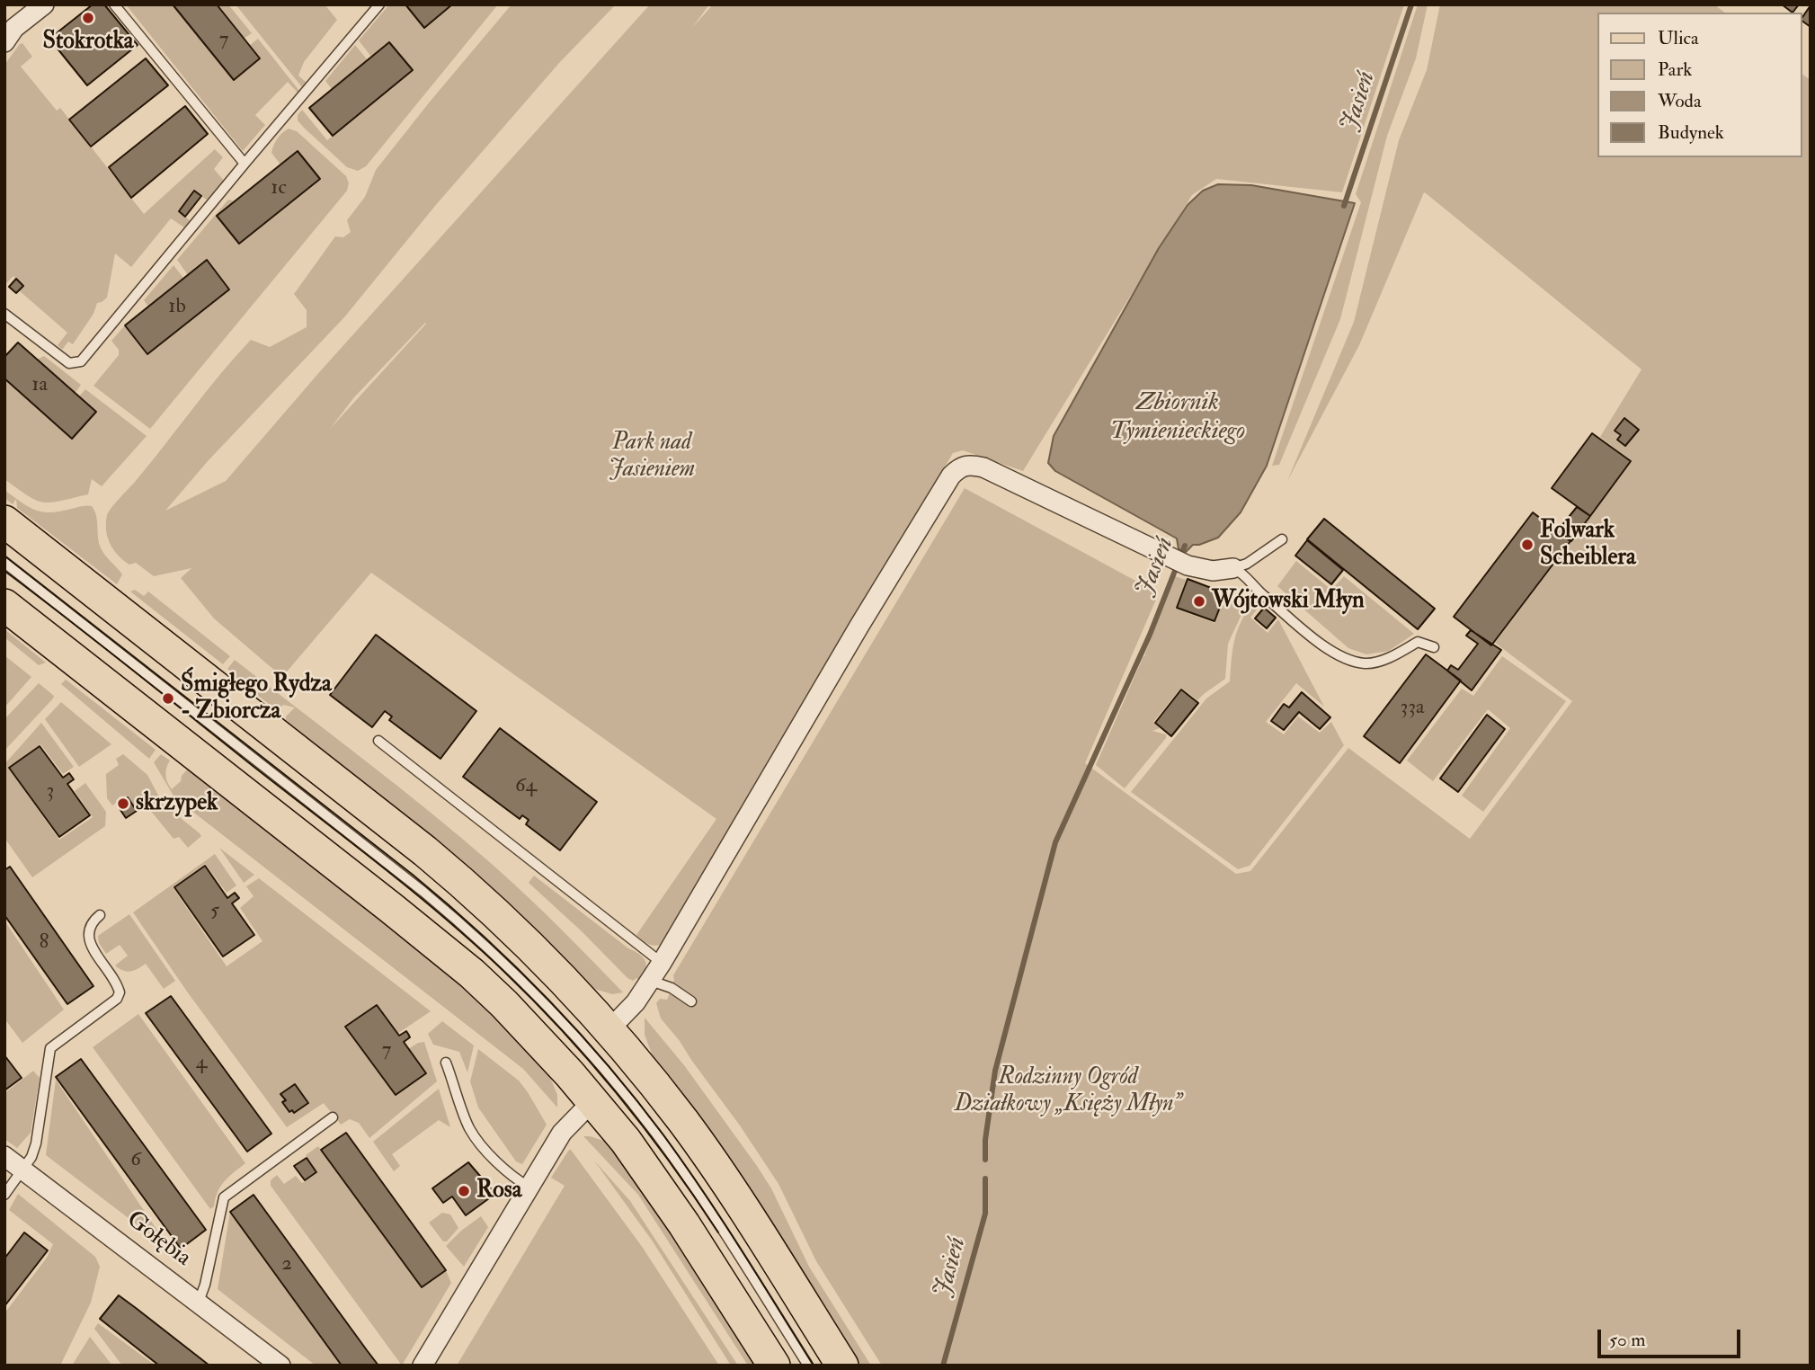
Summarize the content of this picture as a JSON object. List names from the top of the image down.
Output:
{
  "streets": {
    "street": ["Gołębia"]
  },
  "water": ["Jasień", "Zbiornik Tymienieckiego"],
  "parks": ["Park nad Jasieniem", "Rodzinny Ogród Działkowy „Księży Młyn”"],
  "places": [
    "Stokrotka",
    "Folwark Scheiblera",
    "Wójtowski Młyn",
    "Śmigłego Rydza - Zbiorcza",
    "skrzypek",
    "Rosa"
  ],
  "house_numbers": [
    "7",
    "1c",
    "1b",
    "1a",
    "33a",
    "64",
    "3",
    "5",
    "8",
    "7",
    "4",
    "6",
    "2"
  ],
  "legend": [
    "Ulica",
    "Park",
    "Woda",
    "Budynek"
  ],
  "scale_bar": "50 m"
}
